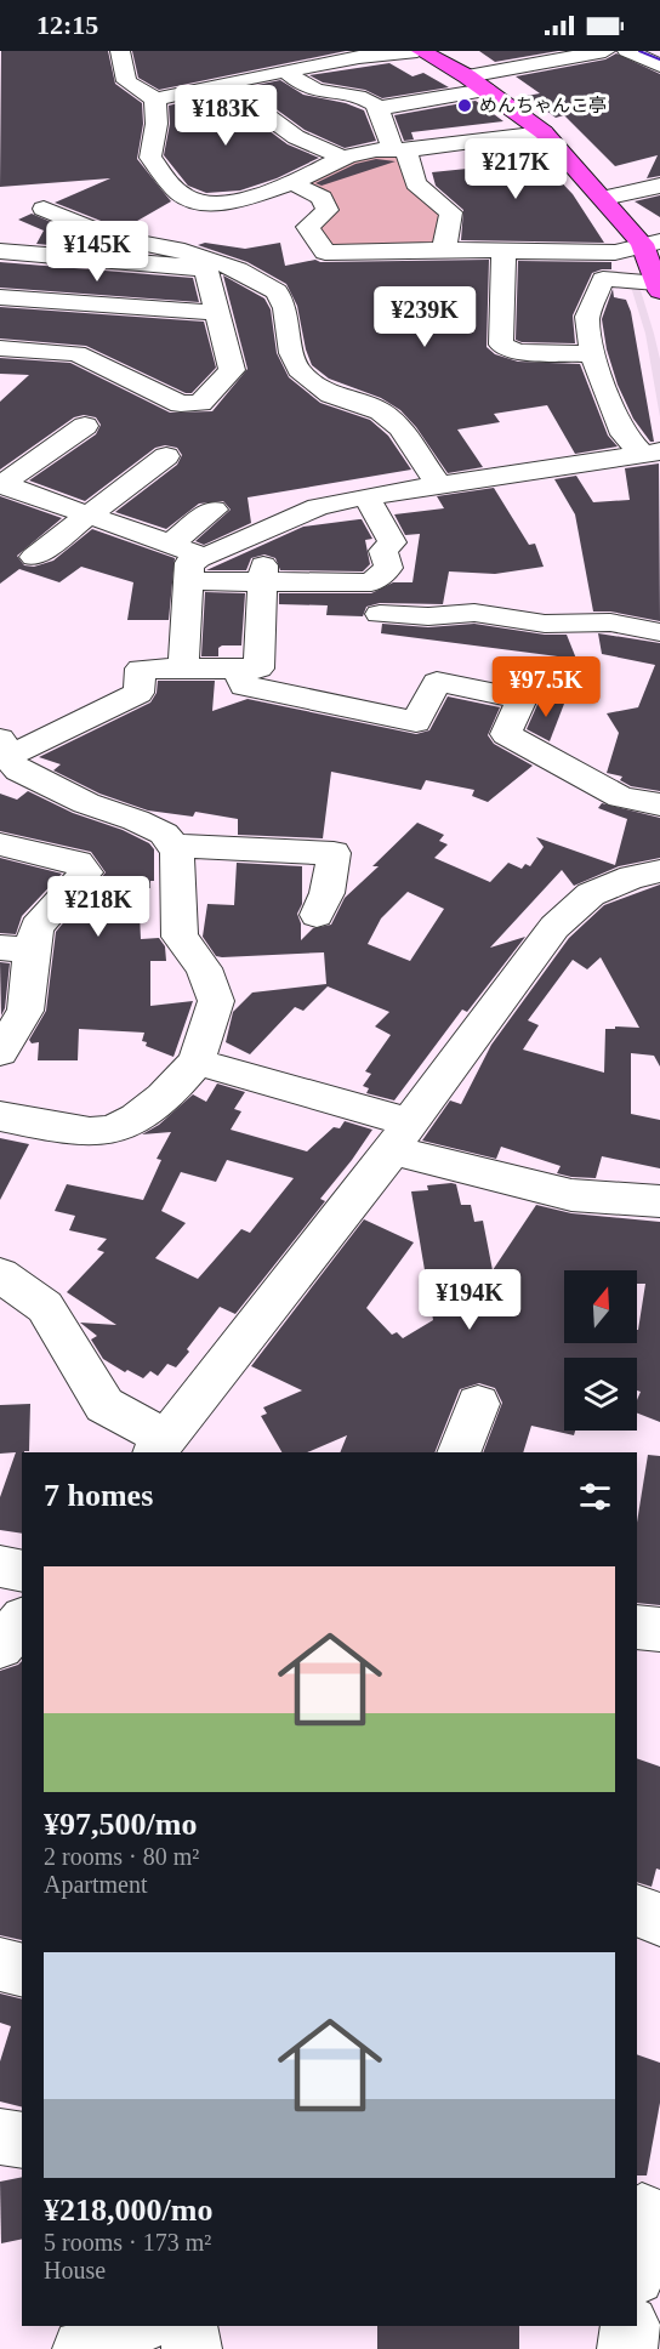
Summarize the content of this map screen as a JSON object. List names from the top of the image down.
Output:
{
  "places": ["めんちゃんこ亭"],
  "north": "top",
  "page": {
    "status": "12:15",
    "price": [
      "¥183K",
      "¥217K",
      "¥145K",
      "¥239K",
      "¥97.5K",
      "¥218K",
      "¥194K"
    ],
    "heading": "7 homes",
    "list": [
      {
        "name": "¥97,500/mo",
        "note": "2 rooms · 80 m² · Apartment"
      },
      {
        "name": "¥218,000/mo",
        "note": "5 rooms · 173 m² · House"
      }
    ]
  }
}
